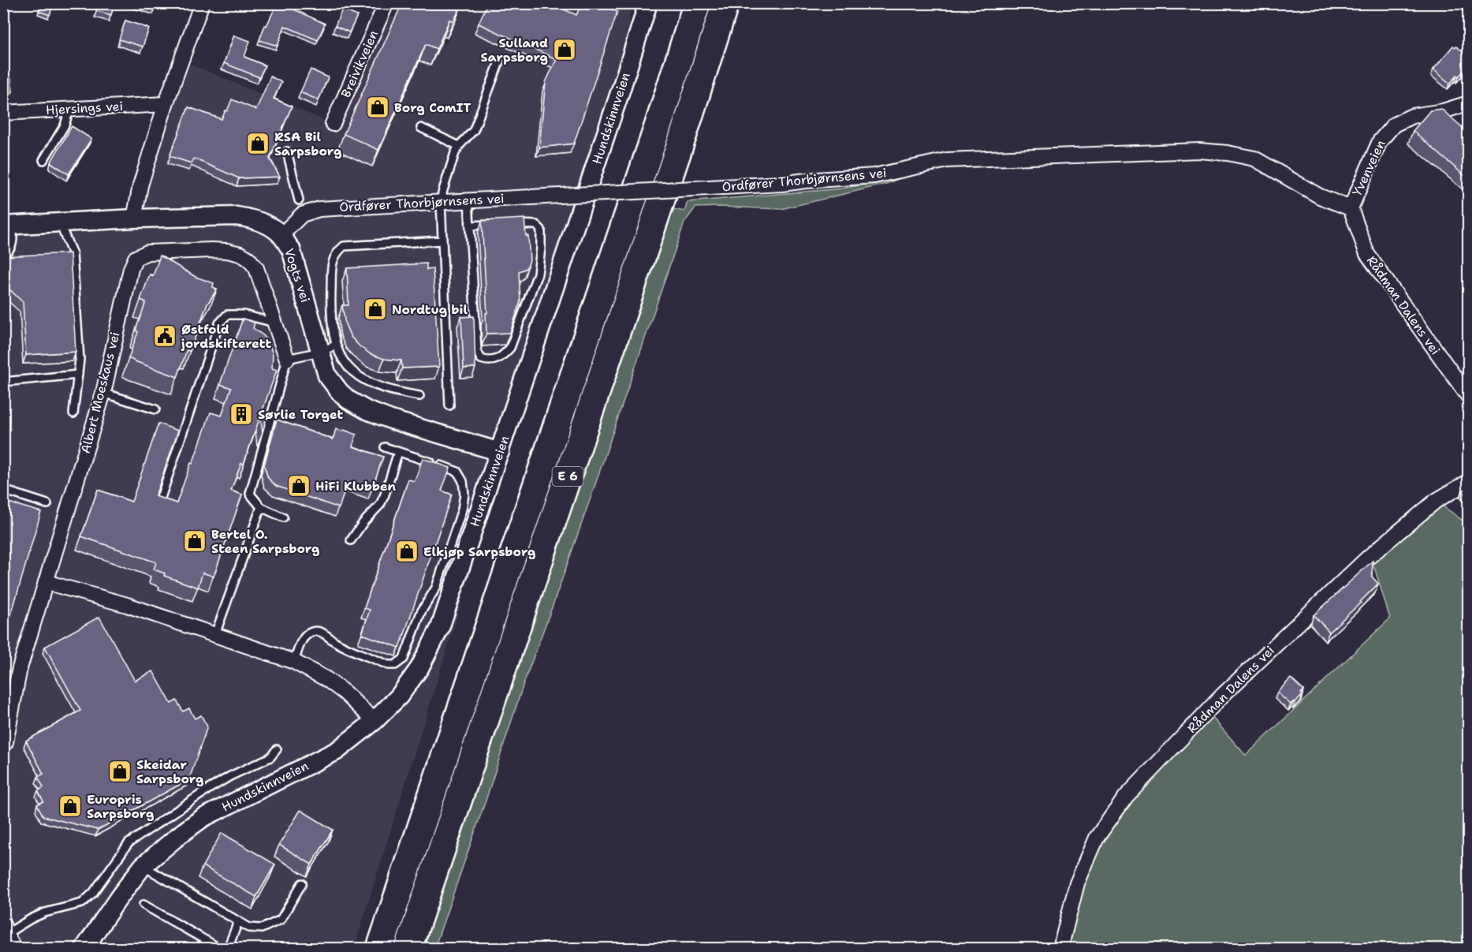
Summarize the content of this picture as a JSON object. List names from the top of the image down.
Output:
{
  "streets": {
    "highway": ["E 6"],
    "street": [
      "Breivikveien",
      "Hjersings vei",
      "Hundskinnveien",
      "Yvenveien",
      "Ordfører Thorbjørnsens vei",
      "Vogts vei",
      "Rådman Dalens vei",
      "Albert Moeskaus vei"
    ]
  },
  "crossings": [
    ["Hundskinnveien", "Vogts vei"],
    ["Yvenveien", "Ordfører Thorbjørnsens vei"],
    ["Yvenveien", "Rådman Dalens vei"],
    ["Ordfører Thorbjørnsens vei", "Vogts vei"],
    ["Ordfører Thorbjørnsens vei", "Rådman Dalens vei"]
  ],
  "places": {
    "shop": [
      "Sulland Sarpsborg",
      "Borg ComIT",
      "RSA Bil Sarpsborg",
      "Nordtug bil",
      "HiFi Klubben",
      "Bertel O. Steen Sarpsborg",
      "Elkjøp Sarpsborg",
      "Skeidar Sarpsborg",
      "Europris Sarpsborg"
    ],
    "public building": ["Østfold jordskifterett"],
    "building": ["Sørlie Torget"]
  }
}
